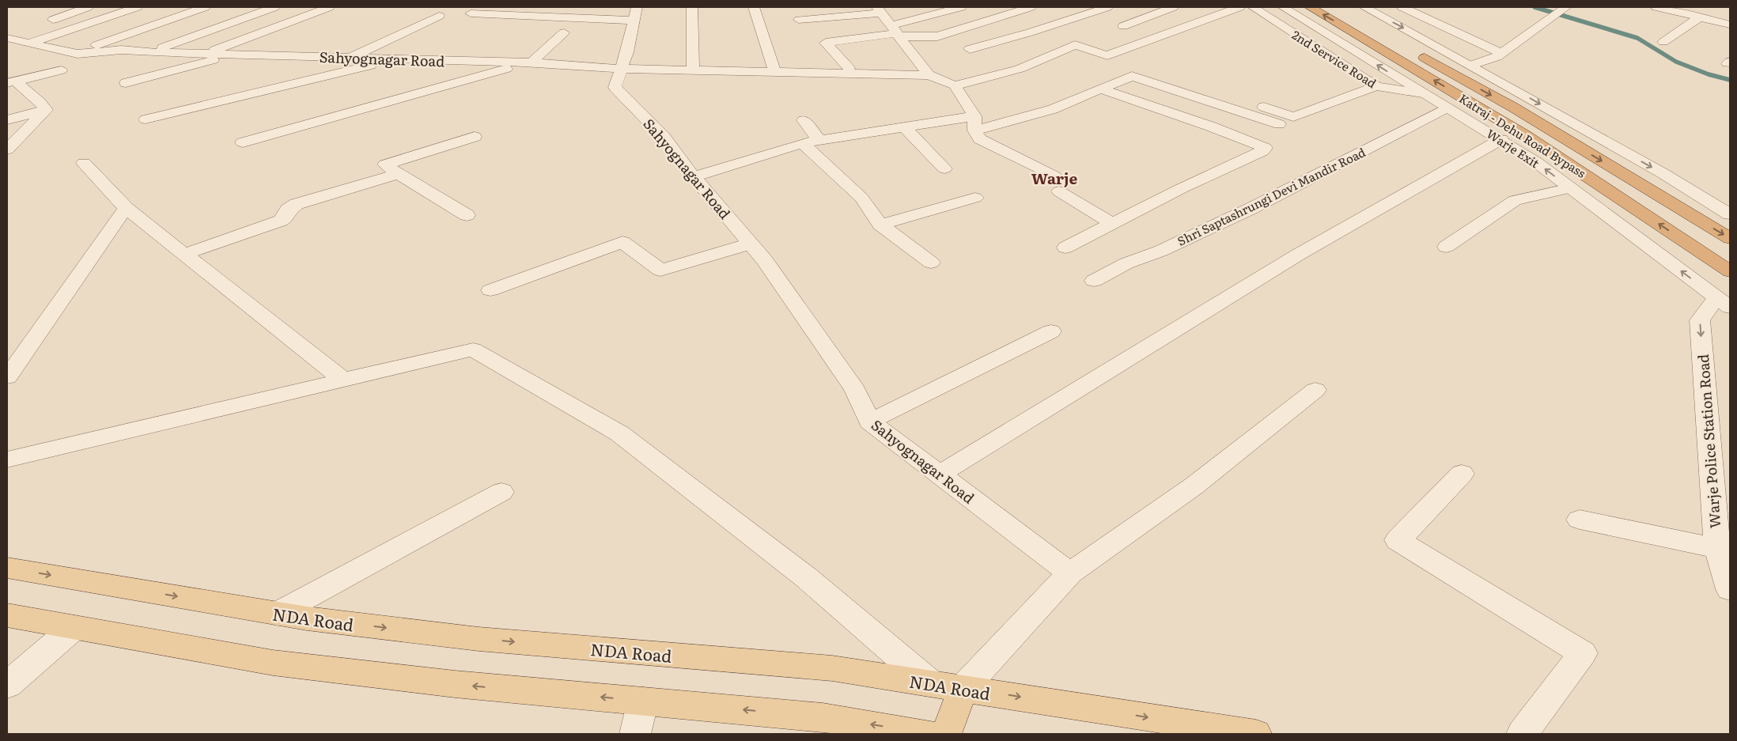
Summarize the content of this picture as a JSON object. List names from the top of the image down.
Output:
{
  "streets": {
    "highway": ["Katraj - Dehu Road Bypass"],
    "main road": ["NDA Road"],
    "street": [
      "Sahyognagar Road",
      "2nd Service Road",
      "Warje Exit",
      "Shri Saptashrungi Devi Mandir Road",
      "Warje Police Station Road"
    ]
  },
  "crossings": [
    ["2nd Service Road", "Warje Exit"],
    ["Warje Exit", "Shri Saptashrungi Devi Mandir Road"],
    ["Warje Exit", "Warje Police Station Road"]
  ],
  "one_way": ["Warje Police Station Road"],
  "districts": ["Warje"]
}
